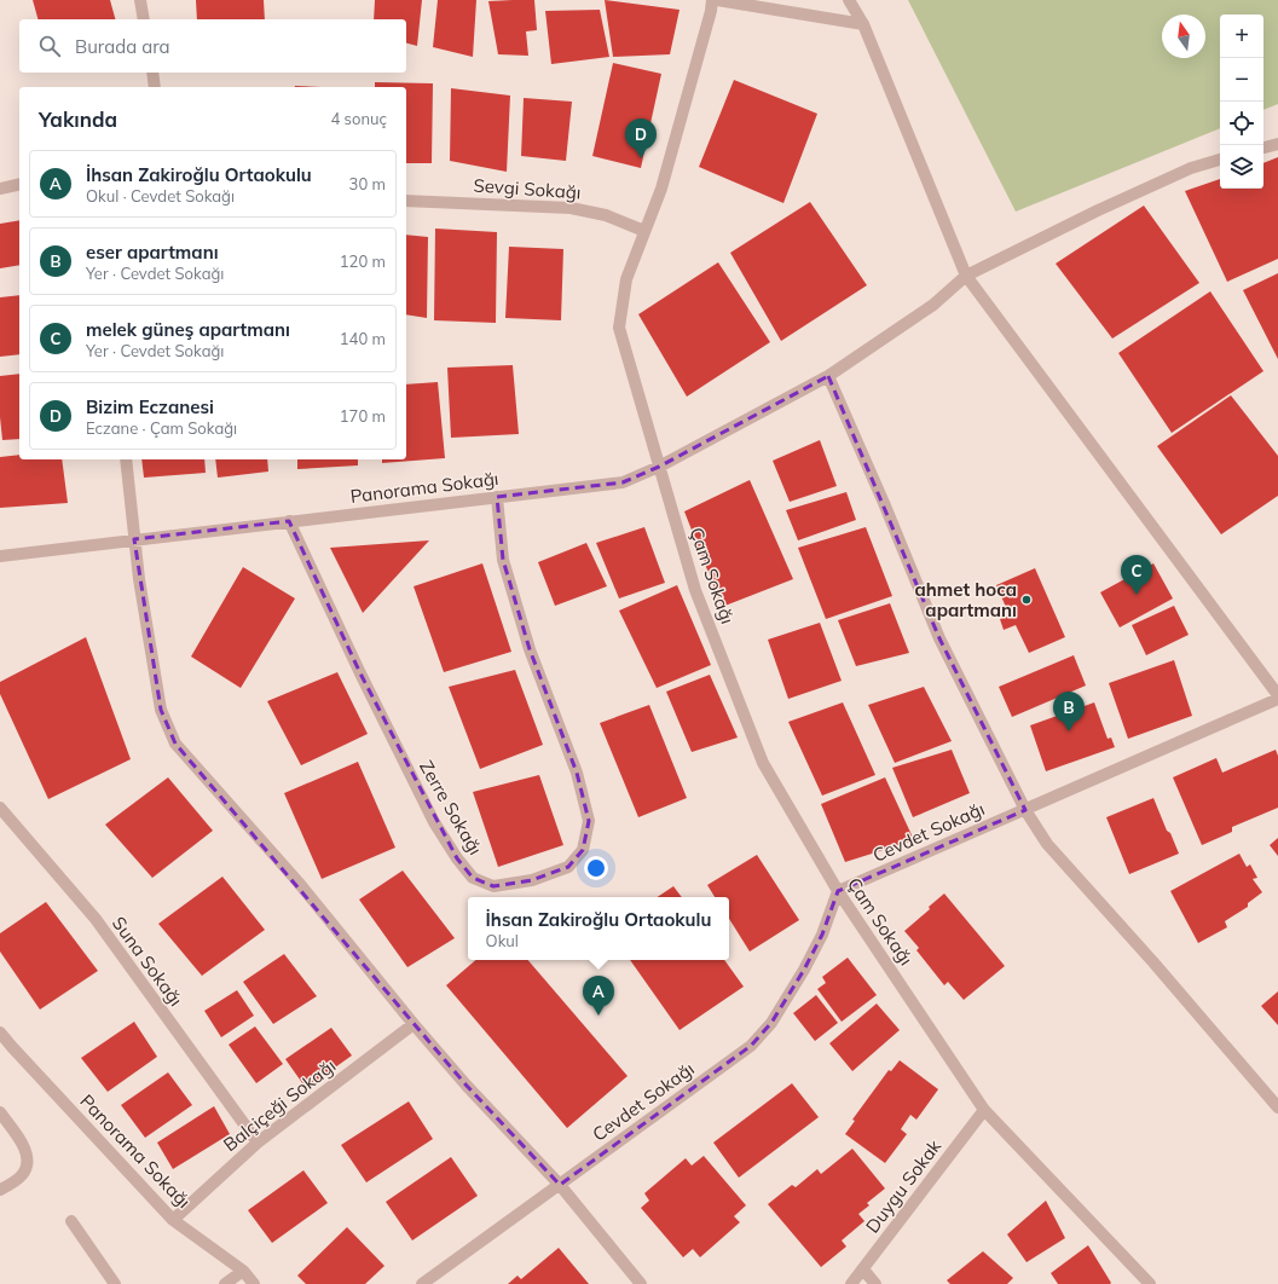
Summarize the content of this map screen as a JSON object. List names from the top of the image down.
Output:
{
  "streets": {
    "street": [
      "Sevgi Sokağı",
      "Panorama Sokağı",
      "Çam Sokağı",
      "Zerre Sokağı",
      "Cevdet Sokağı",
      "Suna Sokağı",
      "Balçiçeği Sokağı",
      "Duygu Sokak"
    ]
  },
  "crossings": [
    ["Sevgi Sokağı", "Çam Sokağı"],
    ["Panorama Sokağı", "Çam Sokağı"],
    ["Panorama Sokağı", "Zerre Sokağı"],
    ["Panorama Sokağı", "Balçiçeği Sokağı"],
    ["Çam Sokağı", "Cevdet Sokağı"],
    ["Çam Sokağı", "Duygu Sokak"],
    ["Suna Sokağı", "Balçiçeği Sokağı"]
  ],
  "places": ["ahmet hoca apartmanı"],
  "north": "top",
  "page": {
    "map_buttons": ["+", "−"],
    "search": "Burada ara",
    "heading": ["Yakında", "4 sonuç"],
    "pins": [
      "D",
      "C",
      "B",
      "A"
    ],
    "list": [
      {
        "mark": "A",
        "name": "İhsan Zakiroğlu Ortaokulu",
        "note": "Okul · Cevdet Sokağı",
        "value": "30 m"
      },
      {
        "mark": "B",
        "name": "eser apartmanı",
        "note": "Yer · Cevdet Sokağı",
        "value": "120 m"
      },
      {
        "mark": "C",
        "name": "melek güneş apartmanı",
        "note": "Yer · Cevdet Sokağı",
        "value": "140 m"
      },
      {
        "mark": "D",
        "name": "Bizim Eczanesi",
        "note": "Eczane · Çam Sokağı",
        "value": "170 m"
      }
    ],
    "popup": ["İhsan Zakiroğlu Ortaokulu", "Okul"]
  }
}
